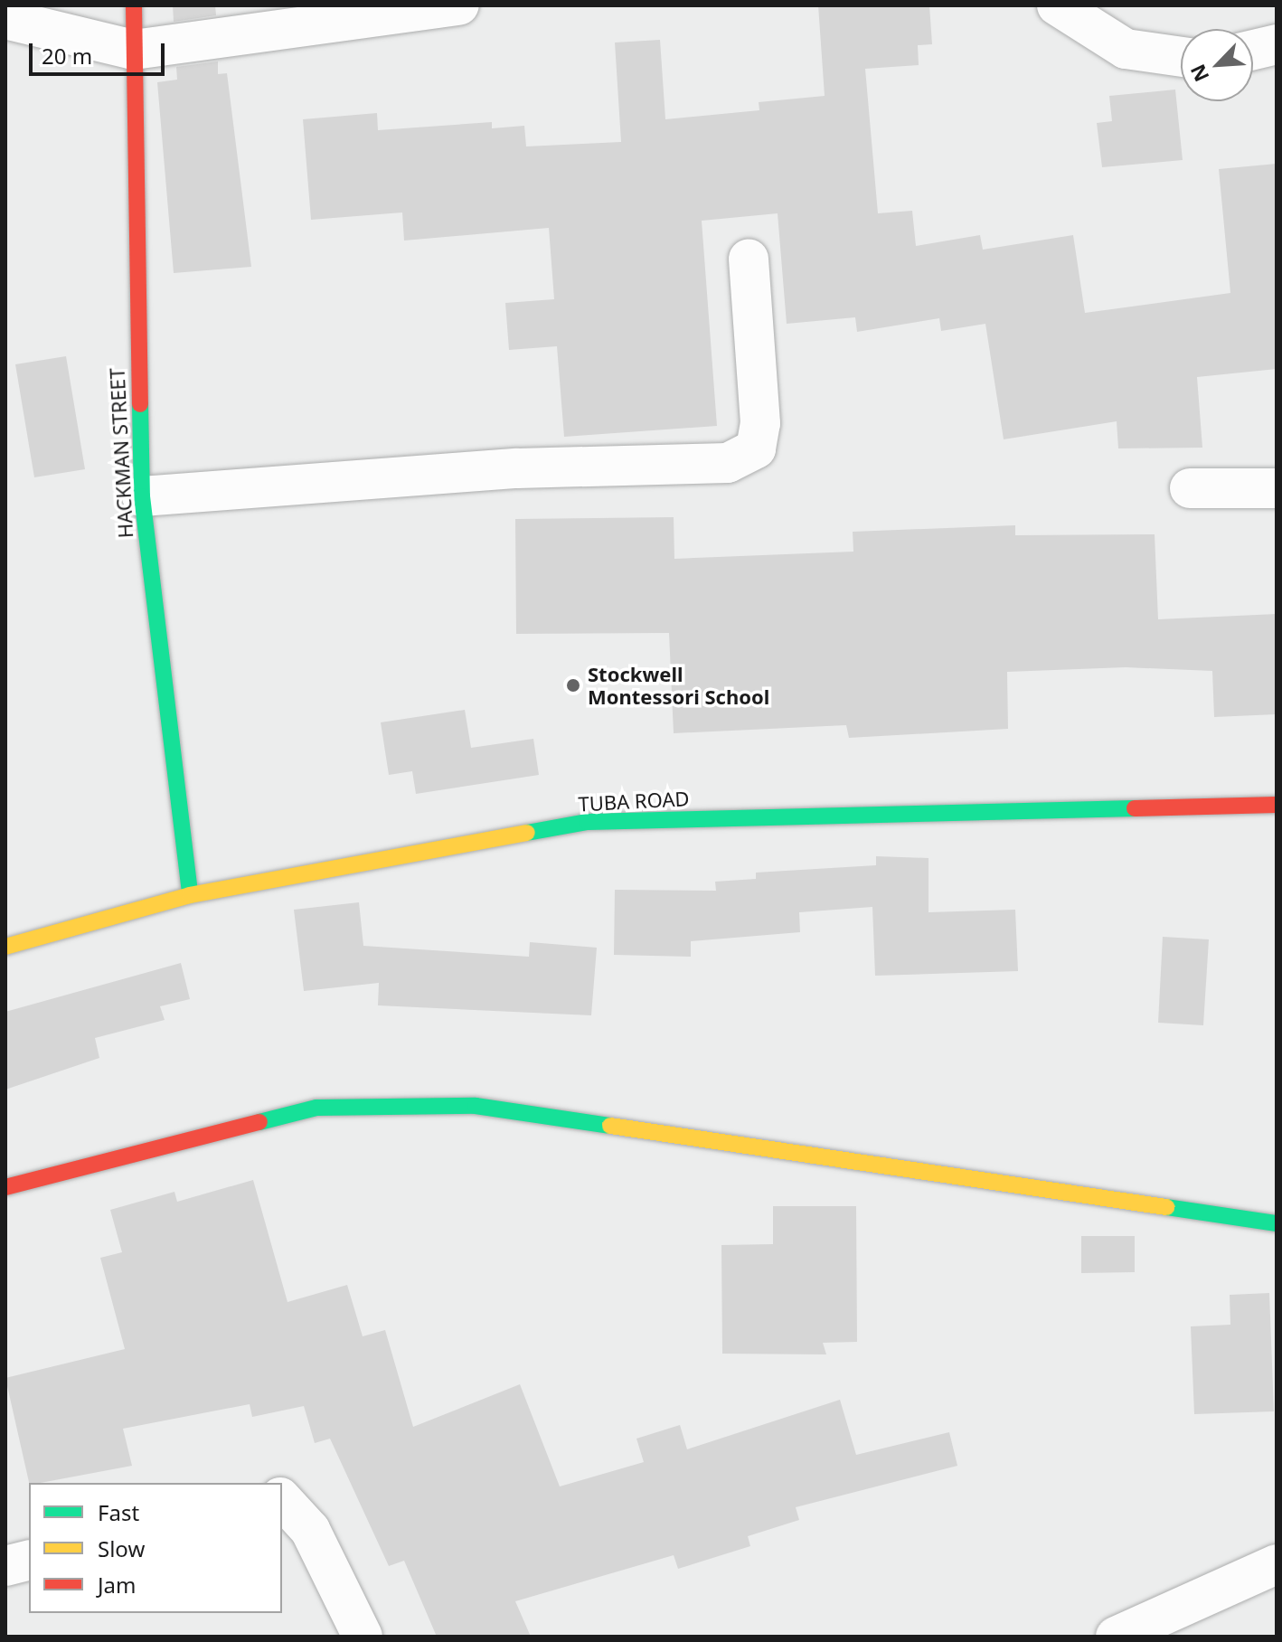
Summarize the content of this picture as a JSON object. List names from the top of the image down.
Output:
{
  "streets": {
    "street": ["HACKMAN STREET", "TUBA ROAD"]
  },
  "crossings": [
    ["HACKMAN STREET", "TUBA ROAD"]
  ],
  "places": ["Stockwell Montessori School"],
  "legend": ["Fast", "Slow", "Jam"],
  "scale_bar": "20 m",
  "north": "bottom left"
}
